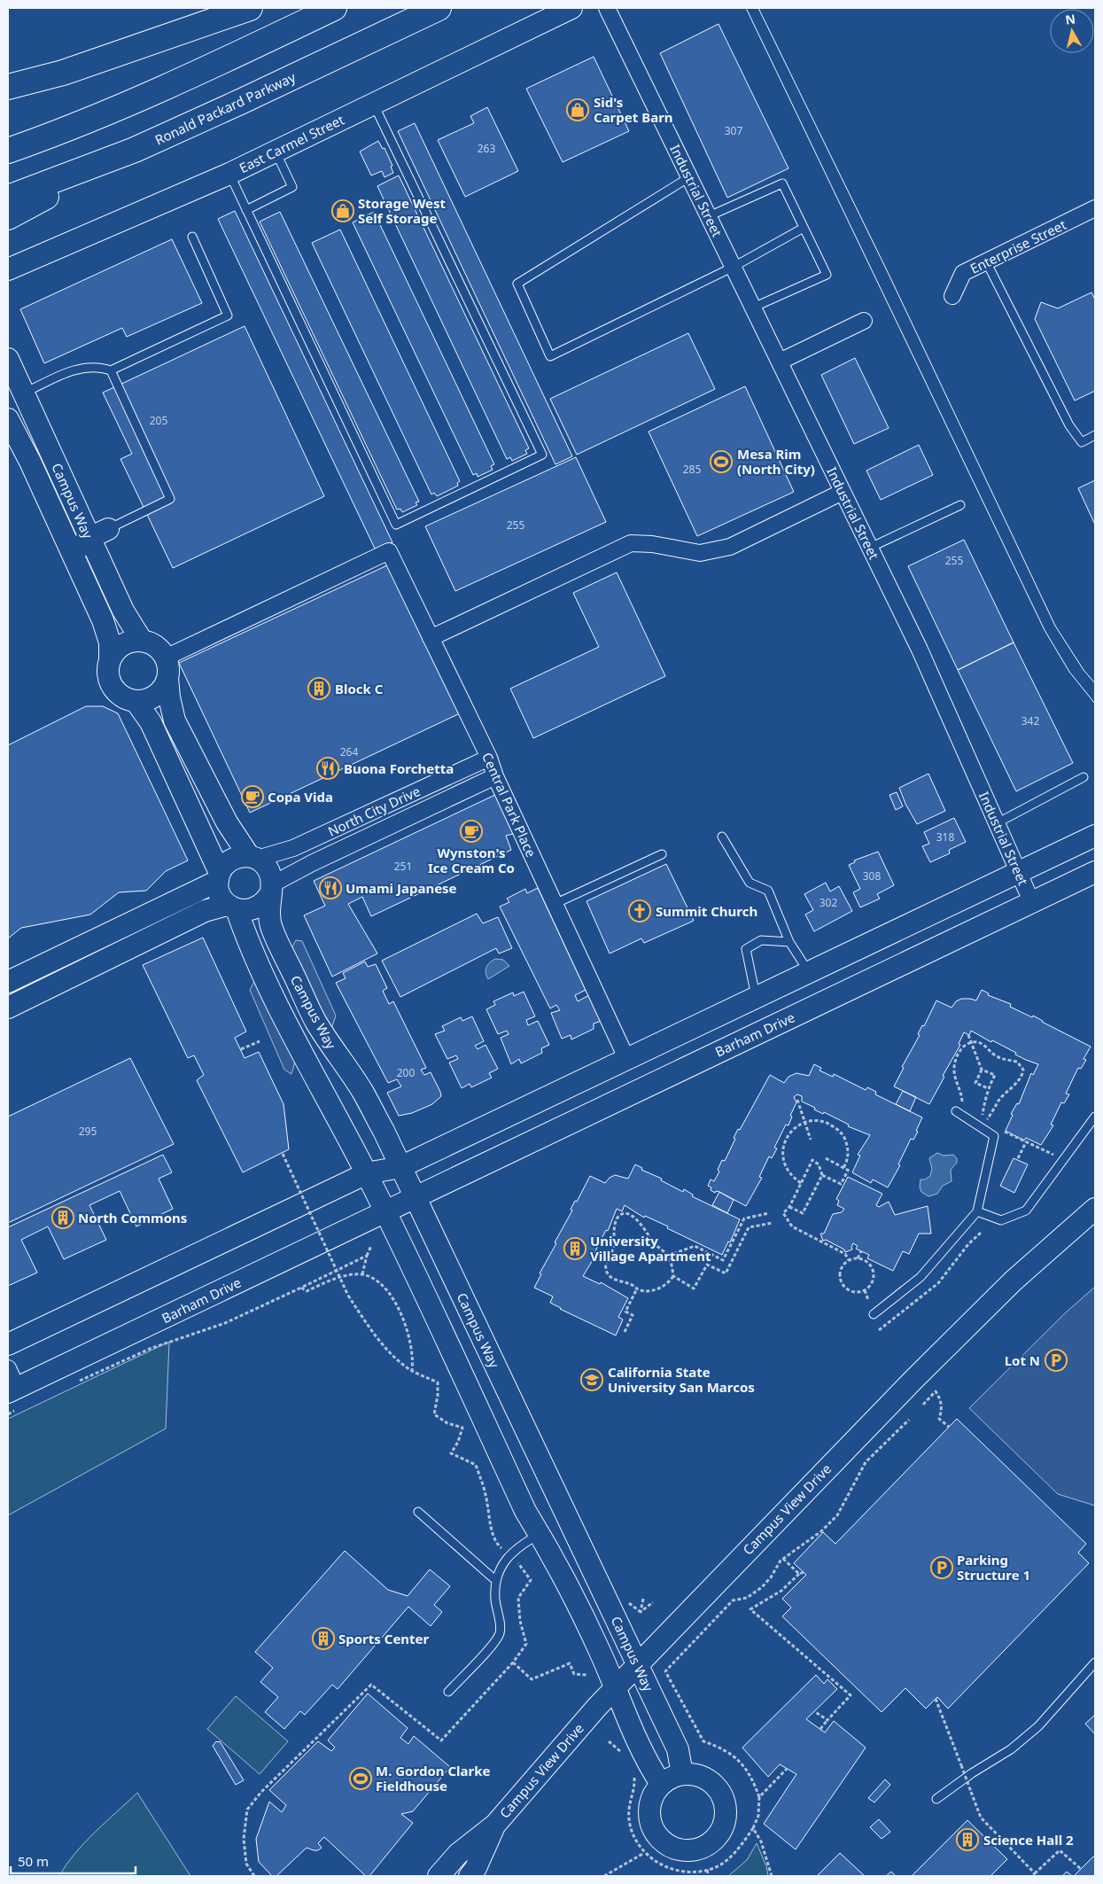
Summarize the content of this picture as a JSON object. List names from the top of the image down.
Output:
{
  "streets": {
    "highway": ["Ronald Packard Parkway"],
    "street": [
      "East Carmel Street",
      "Industrial Street",
      "Enterprise Street",
      "Campus Way",
      "Central Park Place",
      "North City Drive",
      "Barham Drive",
      "Campus View Drive"
    ]
  },
  "crossings": [
    ["Industrial Street", "Barham Drive"],
    ["Campus Way", "Central Park Place"],
    ["Campus Way", "North City Drive"],
    ["Campus Way", "Barham Drive"],
    ["Campus Way", "Campus View Drive"],
    ["Central Park Place", "North City Drive"]
  ],
  "places": {
    "shop": ["Sid's Carpet Barn", "Storage West Self Storage"],
    "sports": ["Mesa Rim (North City)", "M. Gordon Clarke Fieldhouse"],
    "building": [
      "Block C",
      "North Commons",
      "University Village Apartment",
      "Sports Center",
      "Science Hall 2"
    ],
    "restaurant": ["Buona Forchetta", "Umami Japanese"],
    "cafe": ["Copa Vida", "Wynston's Ice Cream Co"],
    "church": ["Summit Church"],
    "parking": ["Lot N", "Parking Structure 1"],
    "school or university": ["California State University San Marcos"]
  },
  "house_numbers": [
    "307",
    "263",
    "205",
    "285",
    "255",
    "255",
    "342",
    "264",
    "318",
    "251",
    "308",
    "302",
    "200",
    "295"
  ],
  "scale_bar": "50 m",
  "north": "top"
}
